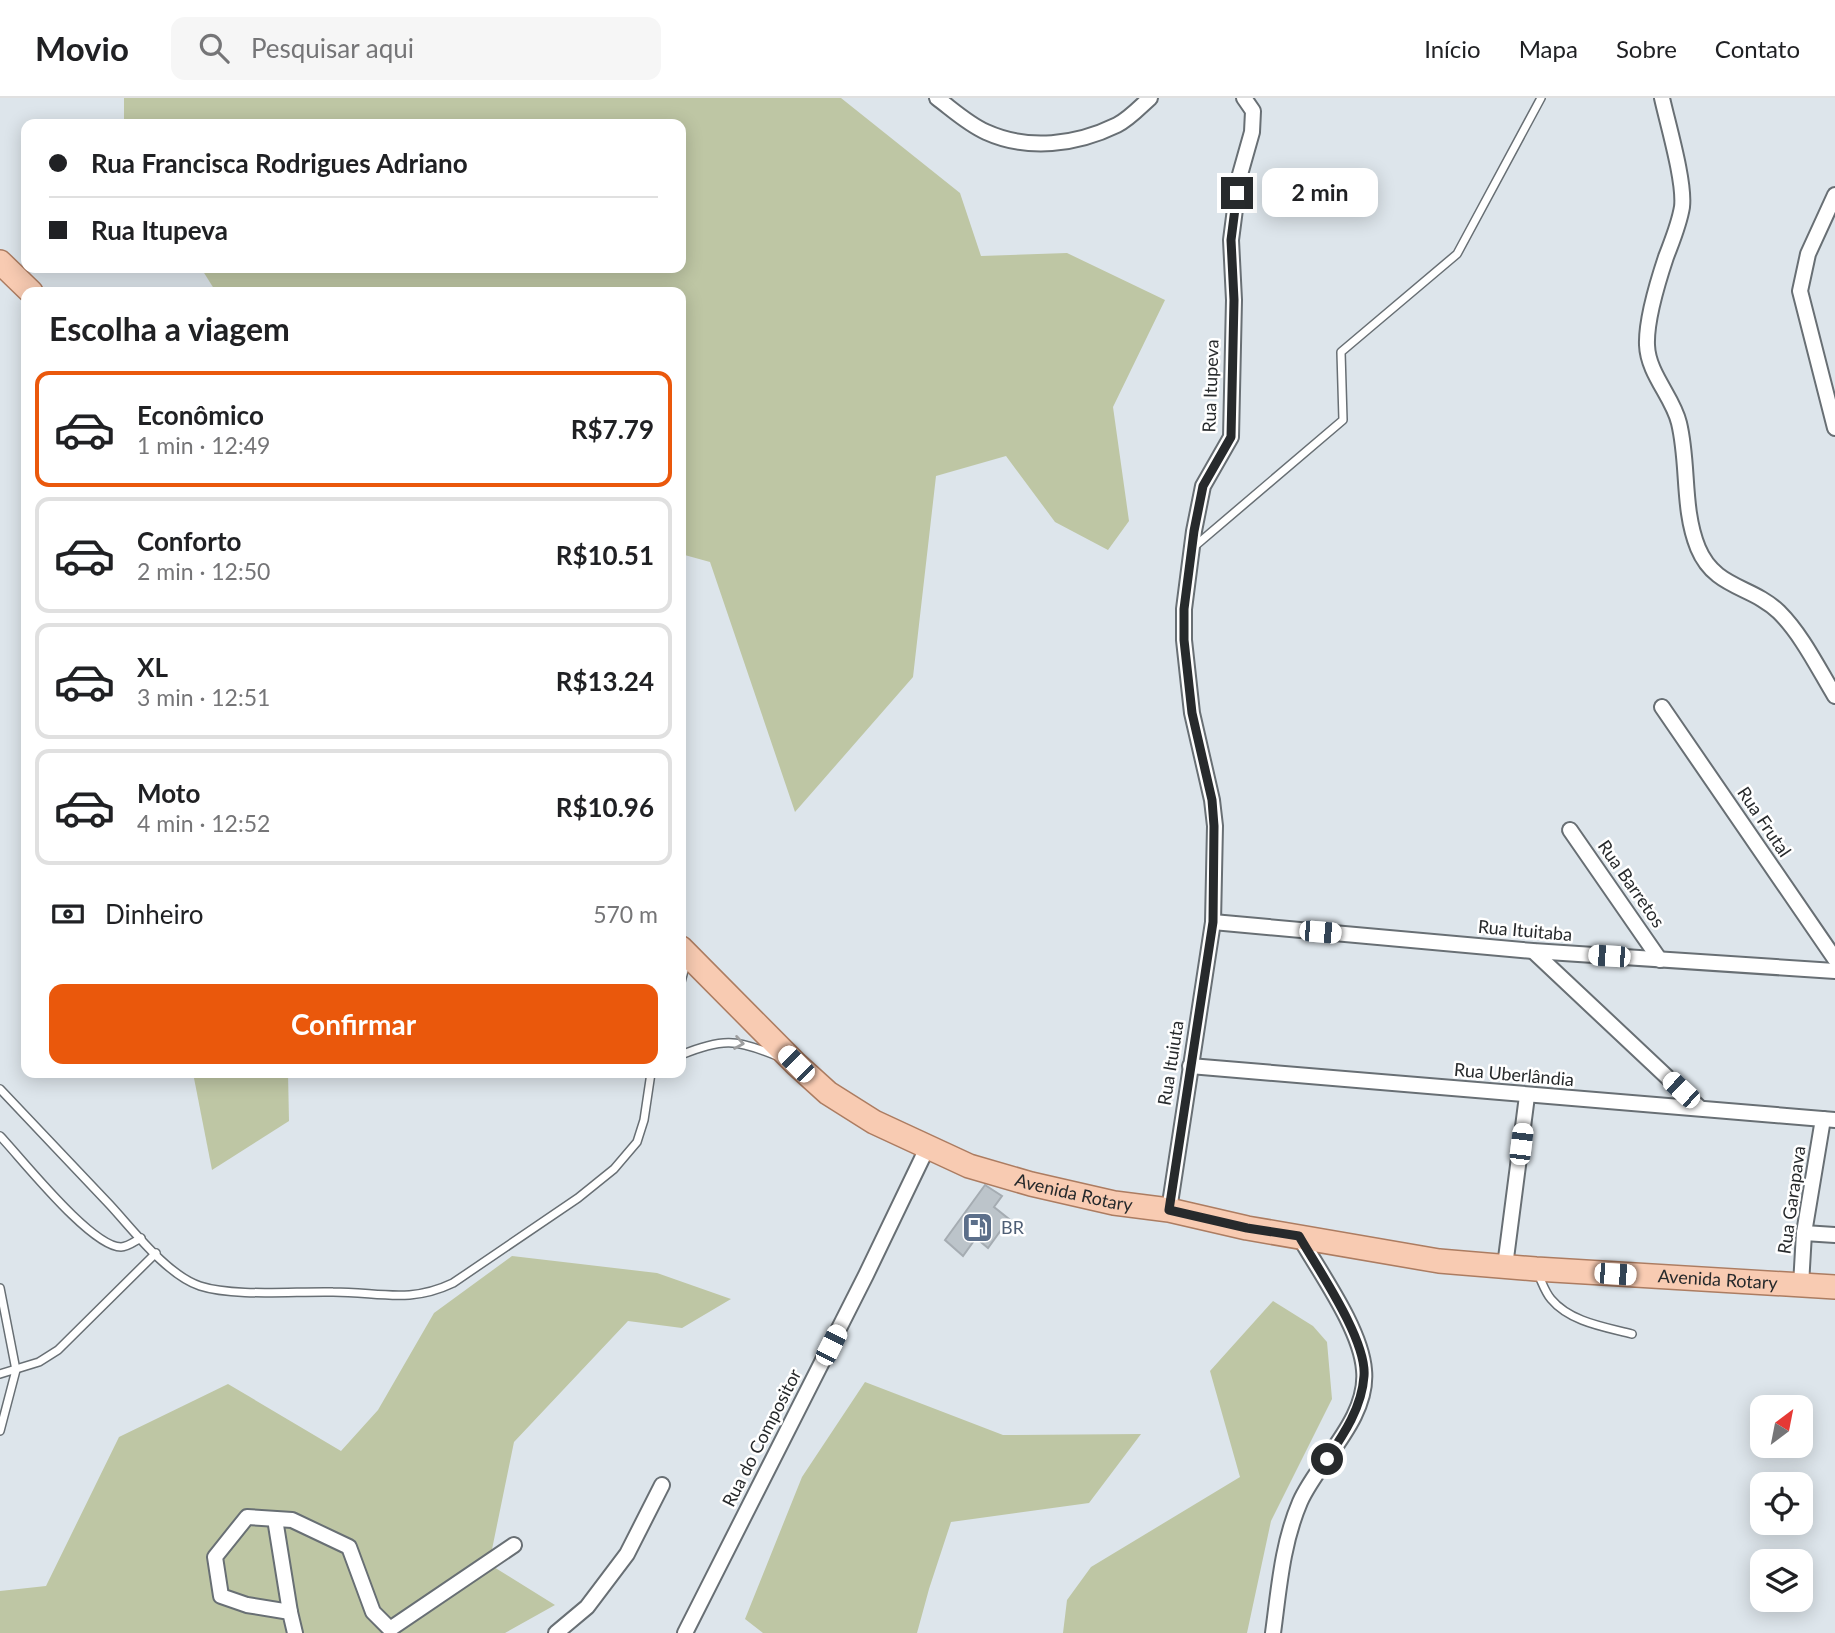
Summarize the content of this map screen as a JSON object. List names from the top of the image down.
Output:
{
  "streets": {
    "main road": ["Avenida Rotary"],
    "street": [
      "Rua Itupeva",
      "Rua Frutal",
      "Rua Barretos",
      "Rua Ituitaba",
      "Rua Ituiuta",
      "Rua Uberlândia",
      "Rua Garapava",
      "Rua do Compositor"
    ]
  },
  "crossings": [
    ["Rua Itupeva", "Rua Ituitaba"],
    ["Rua Itupeva", "Rua Ituiuta"],
    ["Rua Barretos", "Rua Ituitaba"],
    ["Rua Ituitaba", "Rua Ituiuta"],
    ["Rua Ituiuta", "Rua Uberlândia"],
    ["Rua Ituiuta", "Avenida Rotary"],
    ["Rua Uberlândia", "Rua Garapava"],
    ["Avenida Rotary", "Rua Garapava"],
    ["Avenida Rotary", "Rua do Compositor"]
  ],
  "places": {
    "fuel station": ["BR"]
  },
  "north": "top right",
  "page": {
    "header": "Movio",
    "search": "Pesquisar aqui",
    "nav": [
      "Início",
      "Mapa",
      "Sobre",
      "Contato"
    ],
    "banner": ["Rua Francisca Rodrigues Adriano", "Rua Itupeva"],
    "bubble": "2 min",
    "heading": "Escolha a viagem",
    "list": [
      {
        "name": "Econômico",
        "note": "1 min · 12:49",
        "value": "R$7.79"
      },
      {
        "name": "Conforto",
        "note": "2 min · 12:50",
        "value": "R$10.51"
      },
      {
        "name": "XL",
        "note": "3 min · 12:51",
        "value": "R$13.24"
      },
      {
        "name": "Moto",
        "note": "4 min · 12:52",
        "value": "R$10.96"
      }
    ],
    "pay": ["Dinheiro", "570 m"],
    "buttons": "Confirmar"
  }
}
